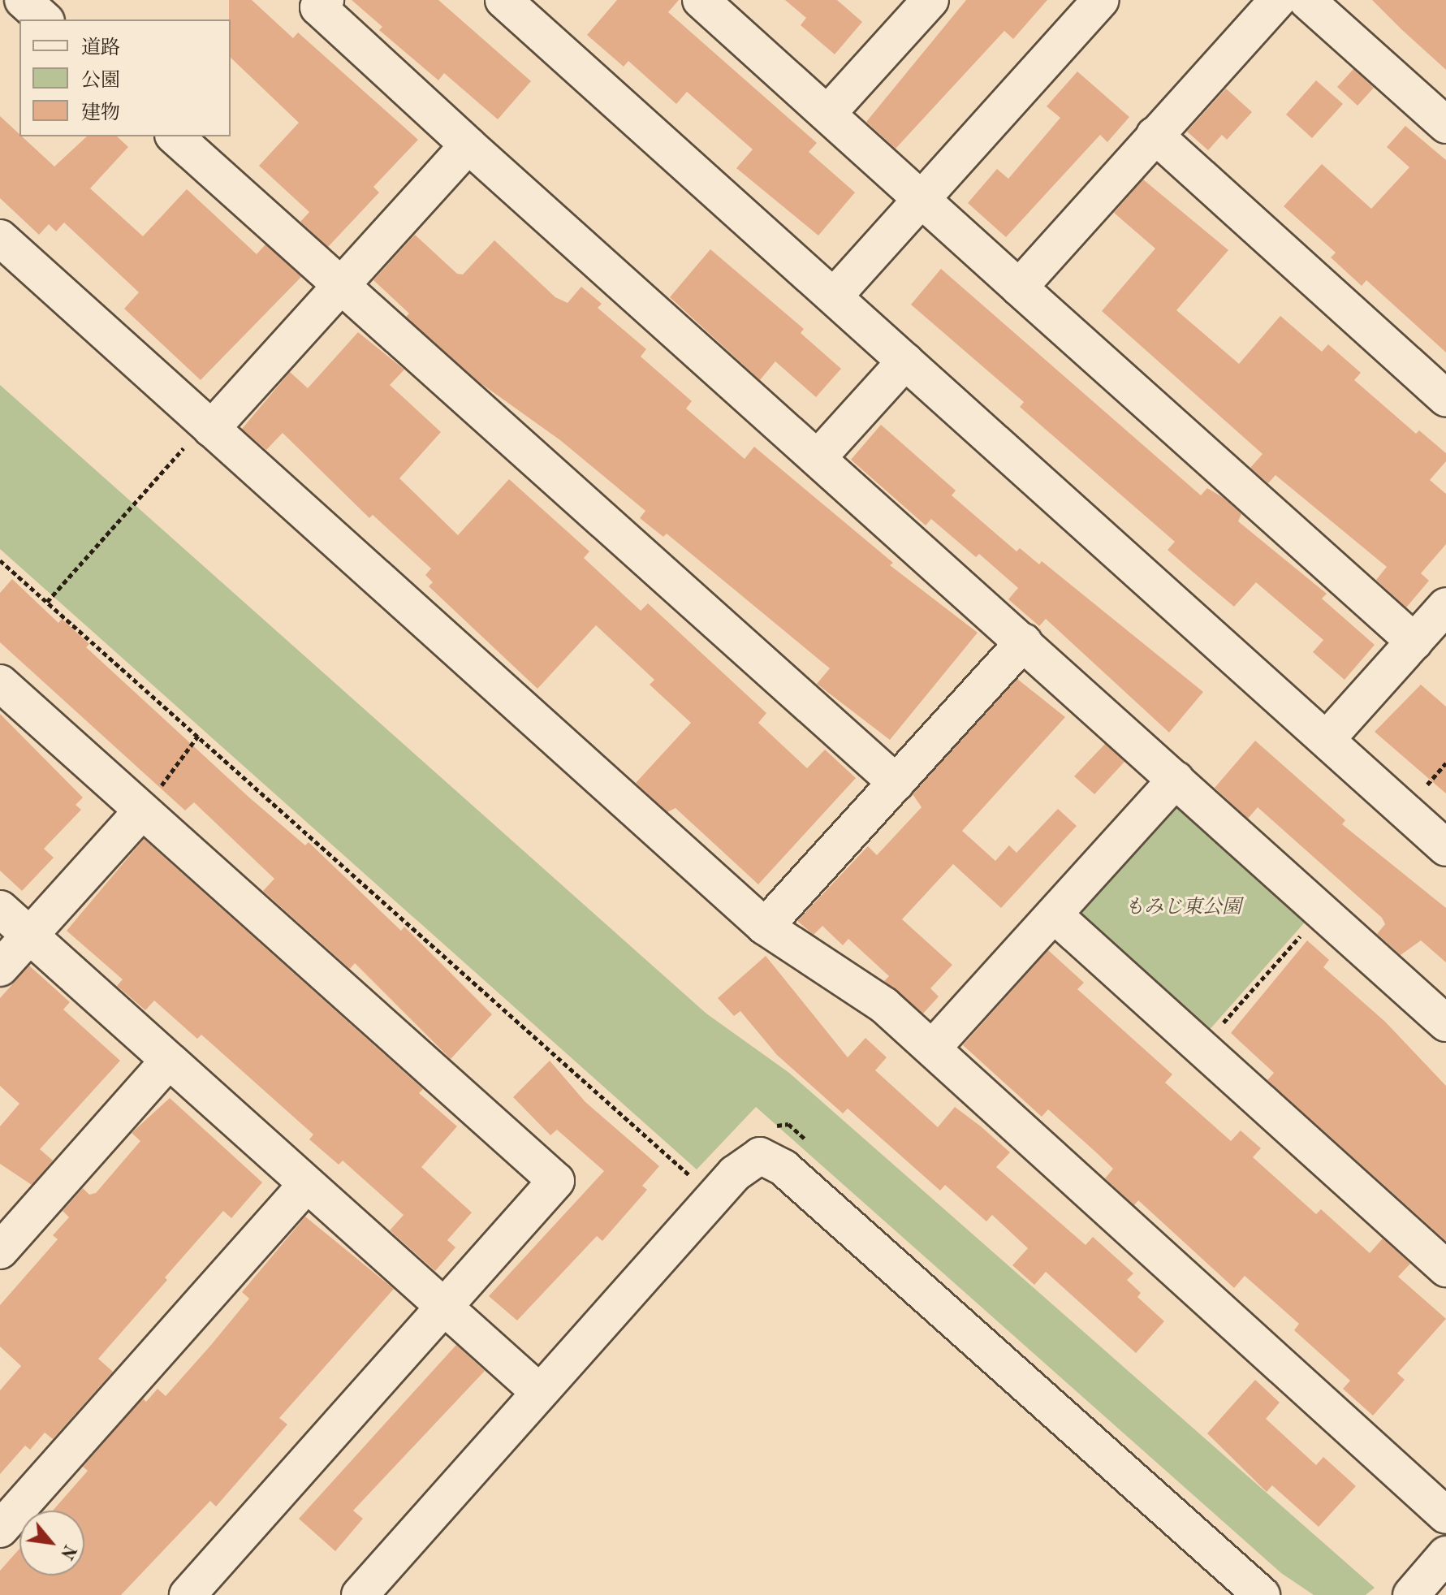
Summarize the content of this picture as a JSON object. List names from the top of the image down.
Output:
{
  "parks": ["もみじ東公園"],
  "legend": ["道路", "公園", "建物"],
  "north": "bottom right"
}
